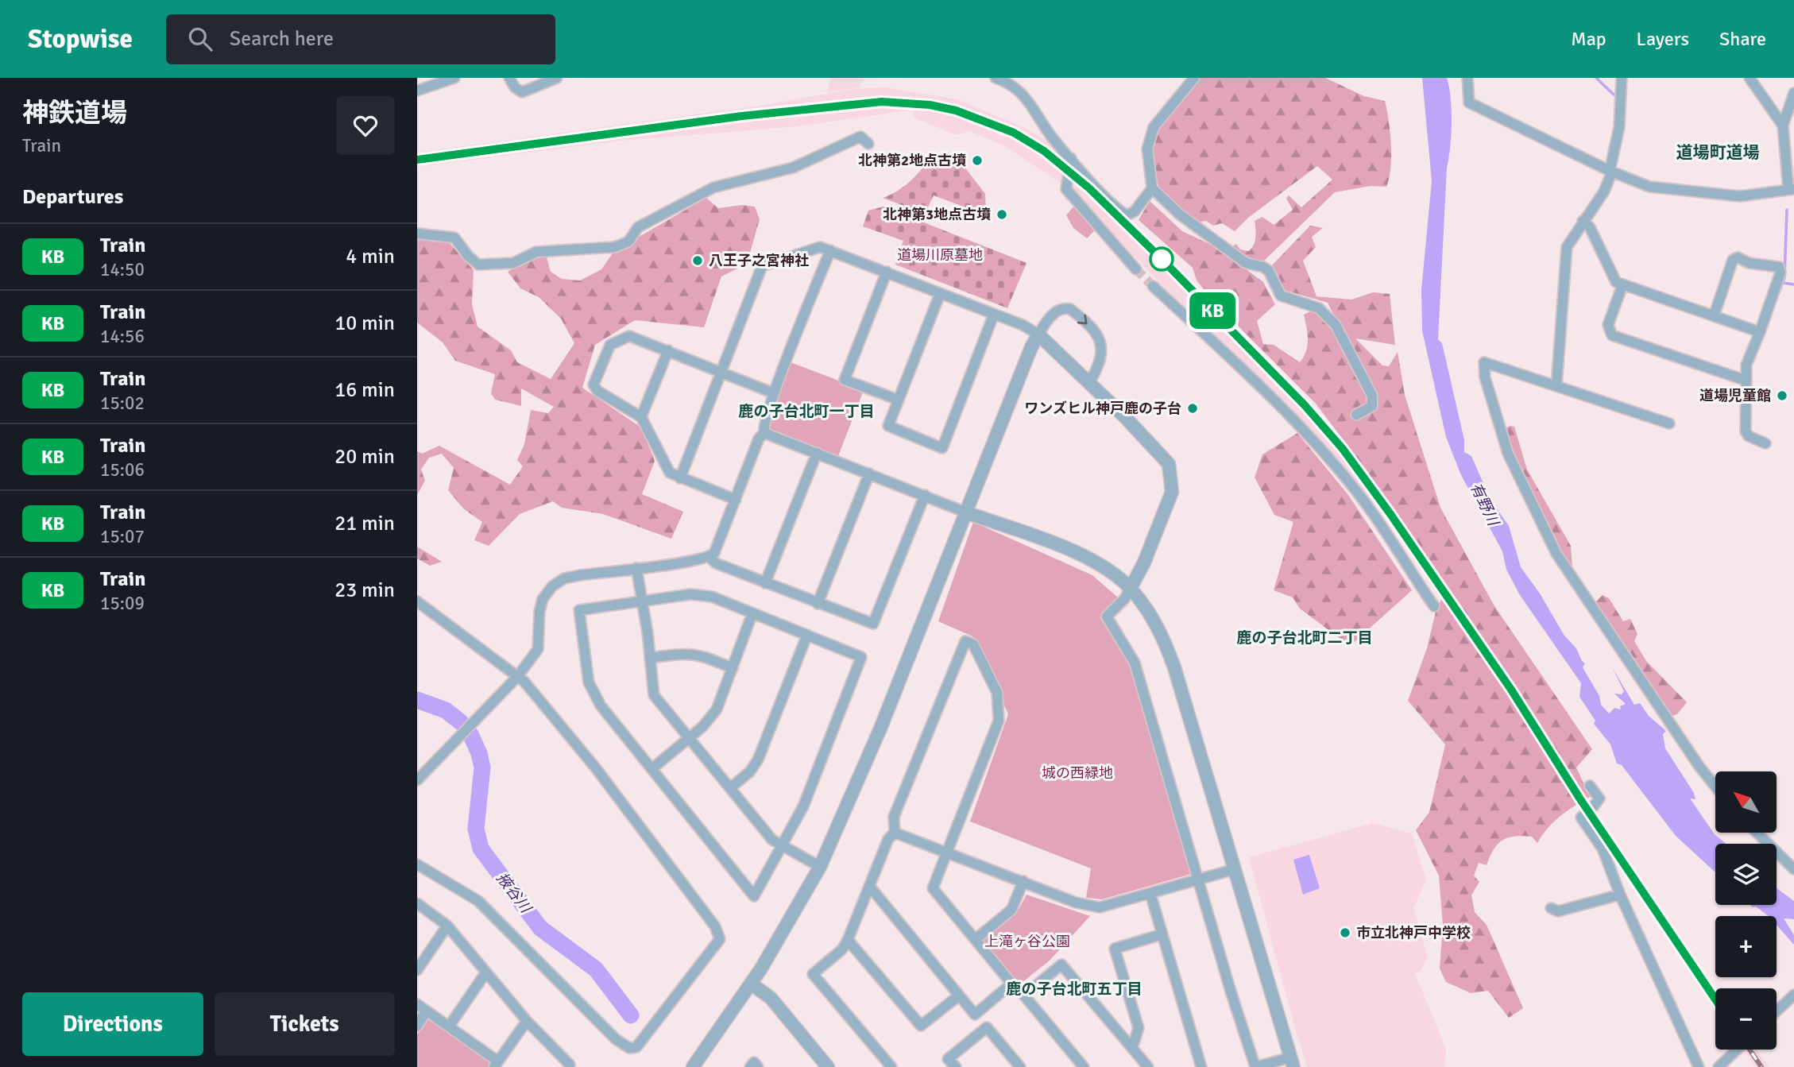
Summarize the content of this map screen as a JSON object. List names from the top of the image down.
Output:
{
  "districts": [
    "道場町道場",
    "鹿の子台北町一丁目",
    "鹿の子台北町二丁目",
    "鹿の子台北町五丁目"
  ],
  "water": ["有野川", "掖谷川"],
  "parks": ["道場川原墓地", "城の西緑地", "上滝ヶ谷公園"],
  "places": [
    "北神第2地点古墳",
    "北神第3地点古墳",
    "八王子之宮神社",
    "道場児童館",
    "ワンズヒル神戸鹿の子台",
    "市立北神戸中学校"
  ],
  "north": "top left",
  "page": {
    "header": "Stopwise",
    "search": "Search here",
    "nav": ["Map", "Layers", "Share"],
    "heading": [
      ["神鉄道場", "Train"],
      "Departures"
    ],
    "on_map": "KB",
    "list": [
      {
        "mark": "KB",
        "name": "Train",
        "note": "14:50",
        "value": "4 min"
      },
      {
        "mark": "KB",
        "name": "Train",
        "note": "14:56",
        "value": "10 min"
      },
      {
        "mark": "KB",
        "name": "Train",
        "note": "15:02",
        "value": "16 min"
      },
      {
        "mark": "KB",
        "name": "Train",
        "note": "15:06",
        "value": "20 min"
      },
      {
        "mark": "KB",
        "name": "Train",
        "note": "15:07",
        "value": "21 min"
      },
      {
        "mark": "KB",
        "name": "Train",
        "note": "15:09",
        "value": "23 min"
      }
    ],
    "map_buttons": ["+", "−"],
    "buttons": ["Directions", "Tickets"]
  }
}
